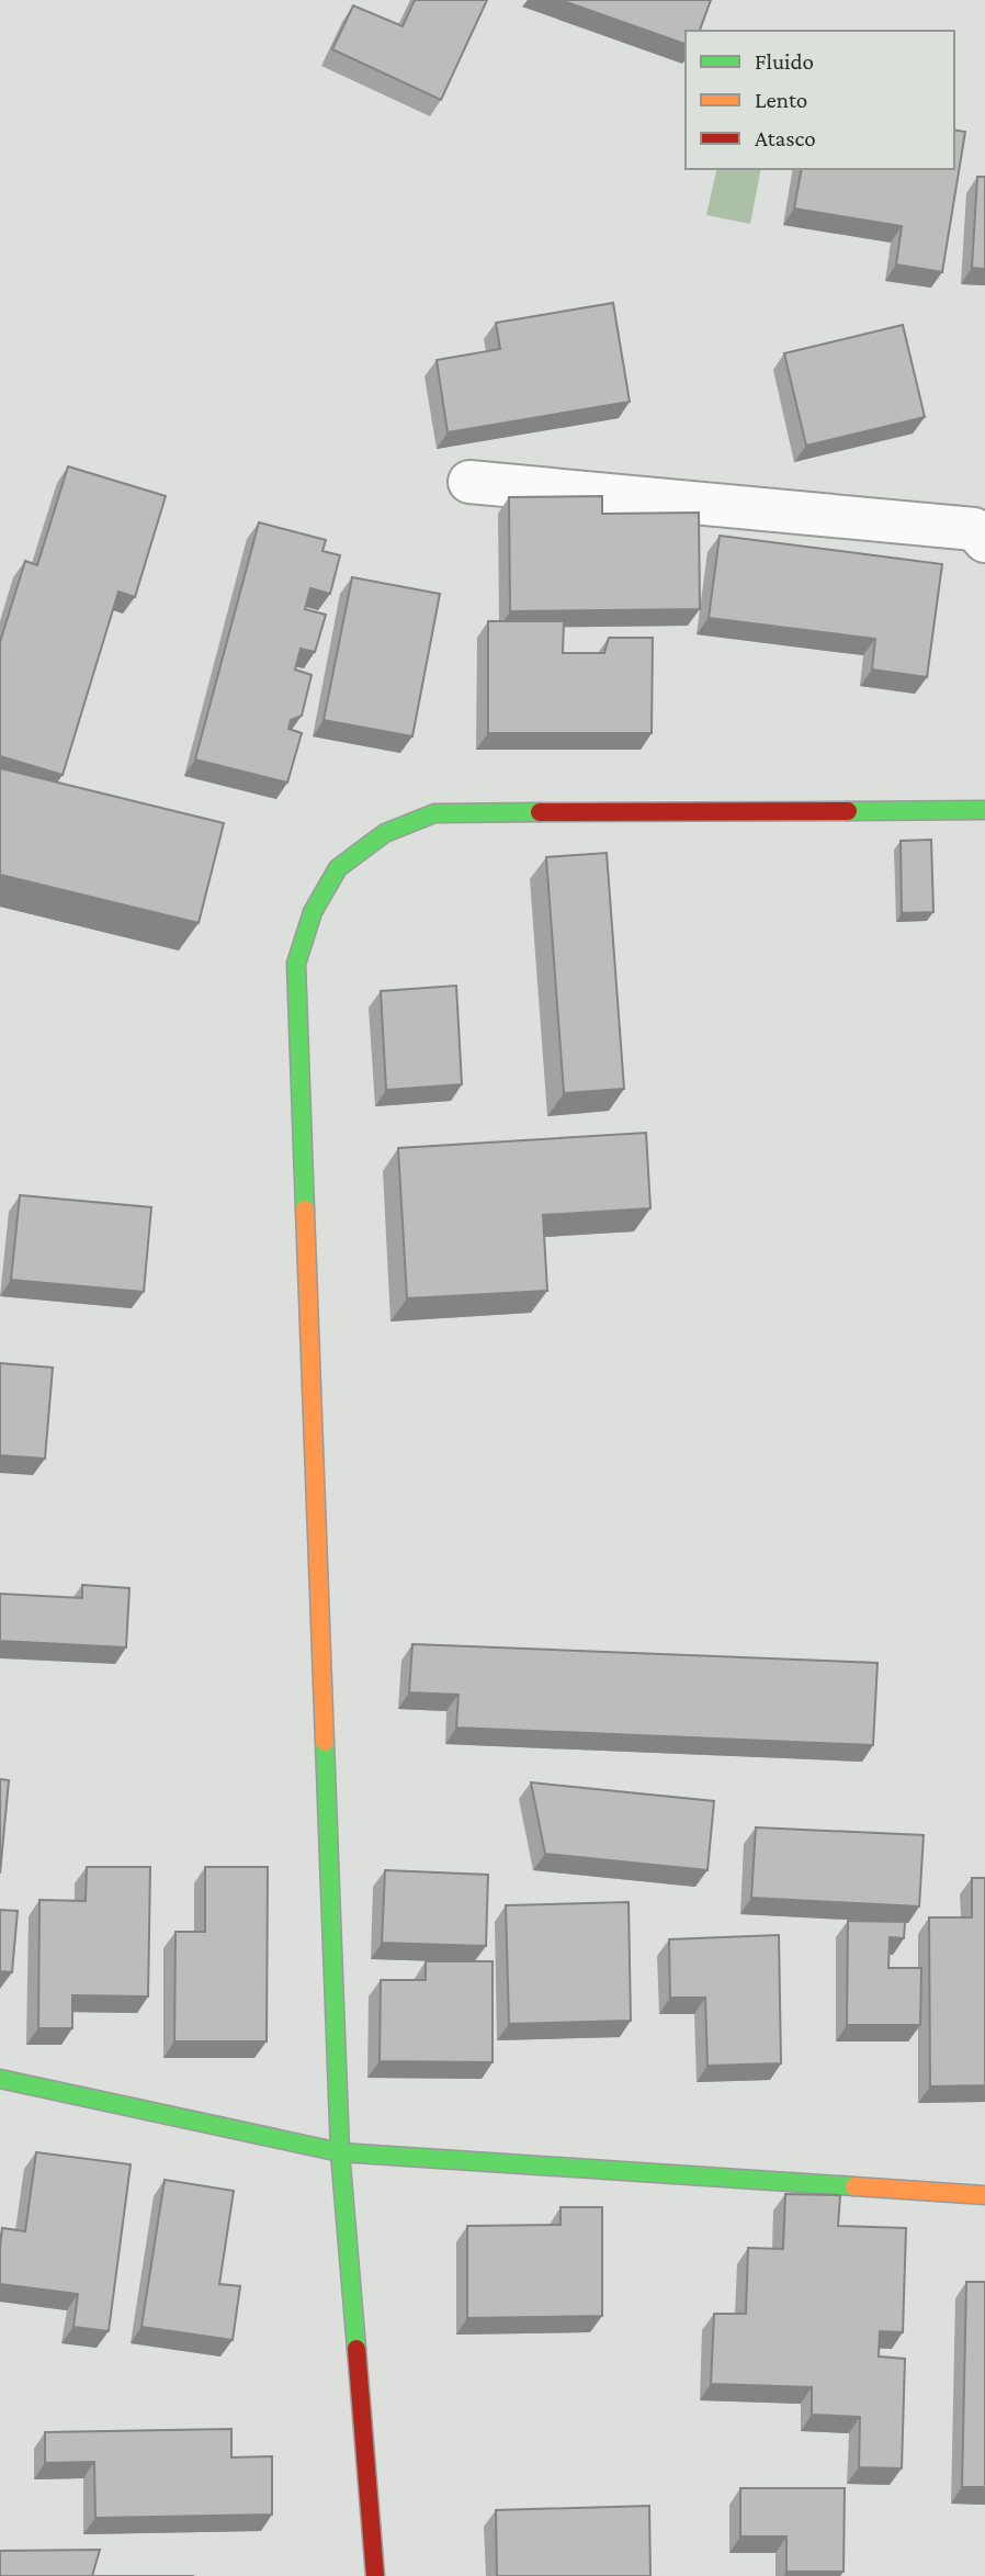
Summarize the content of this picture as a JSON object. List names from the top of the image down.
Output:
{
  "legend": ["Fluido", "Lento", "Atasco"]
}
